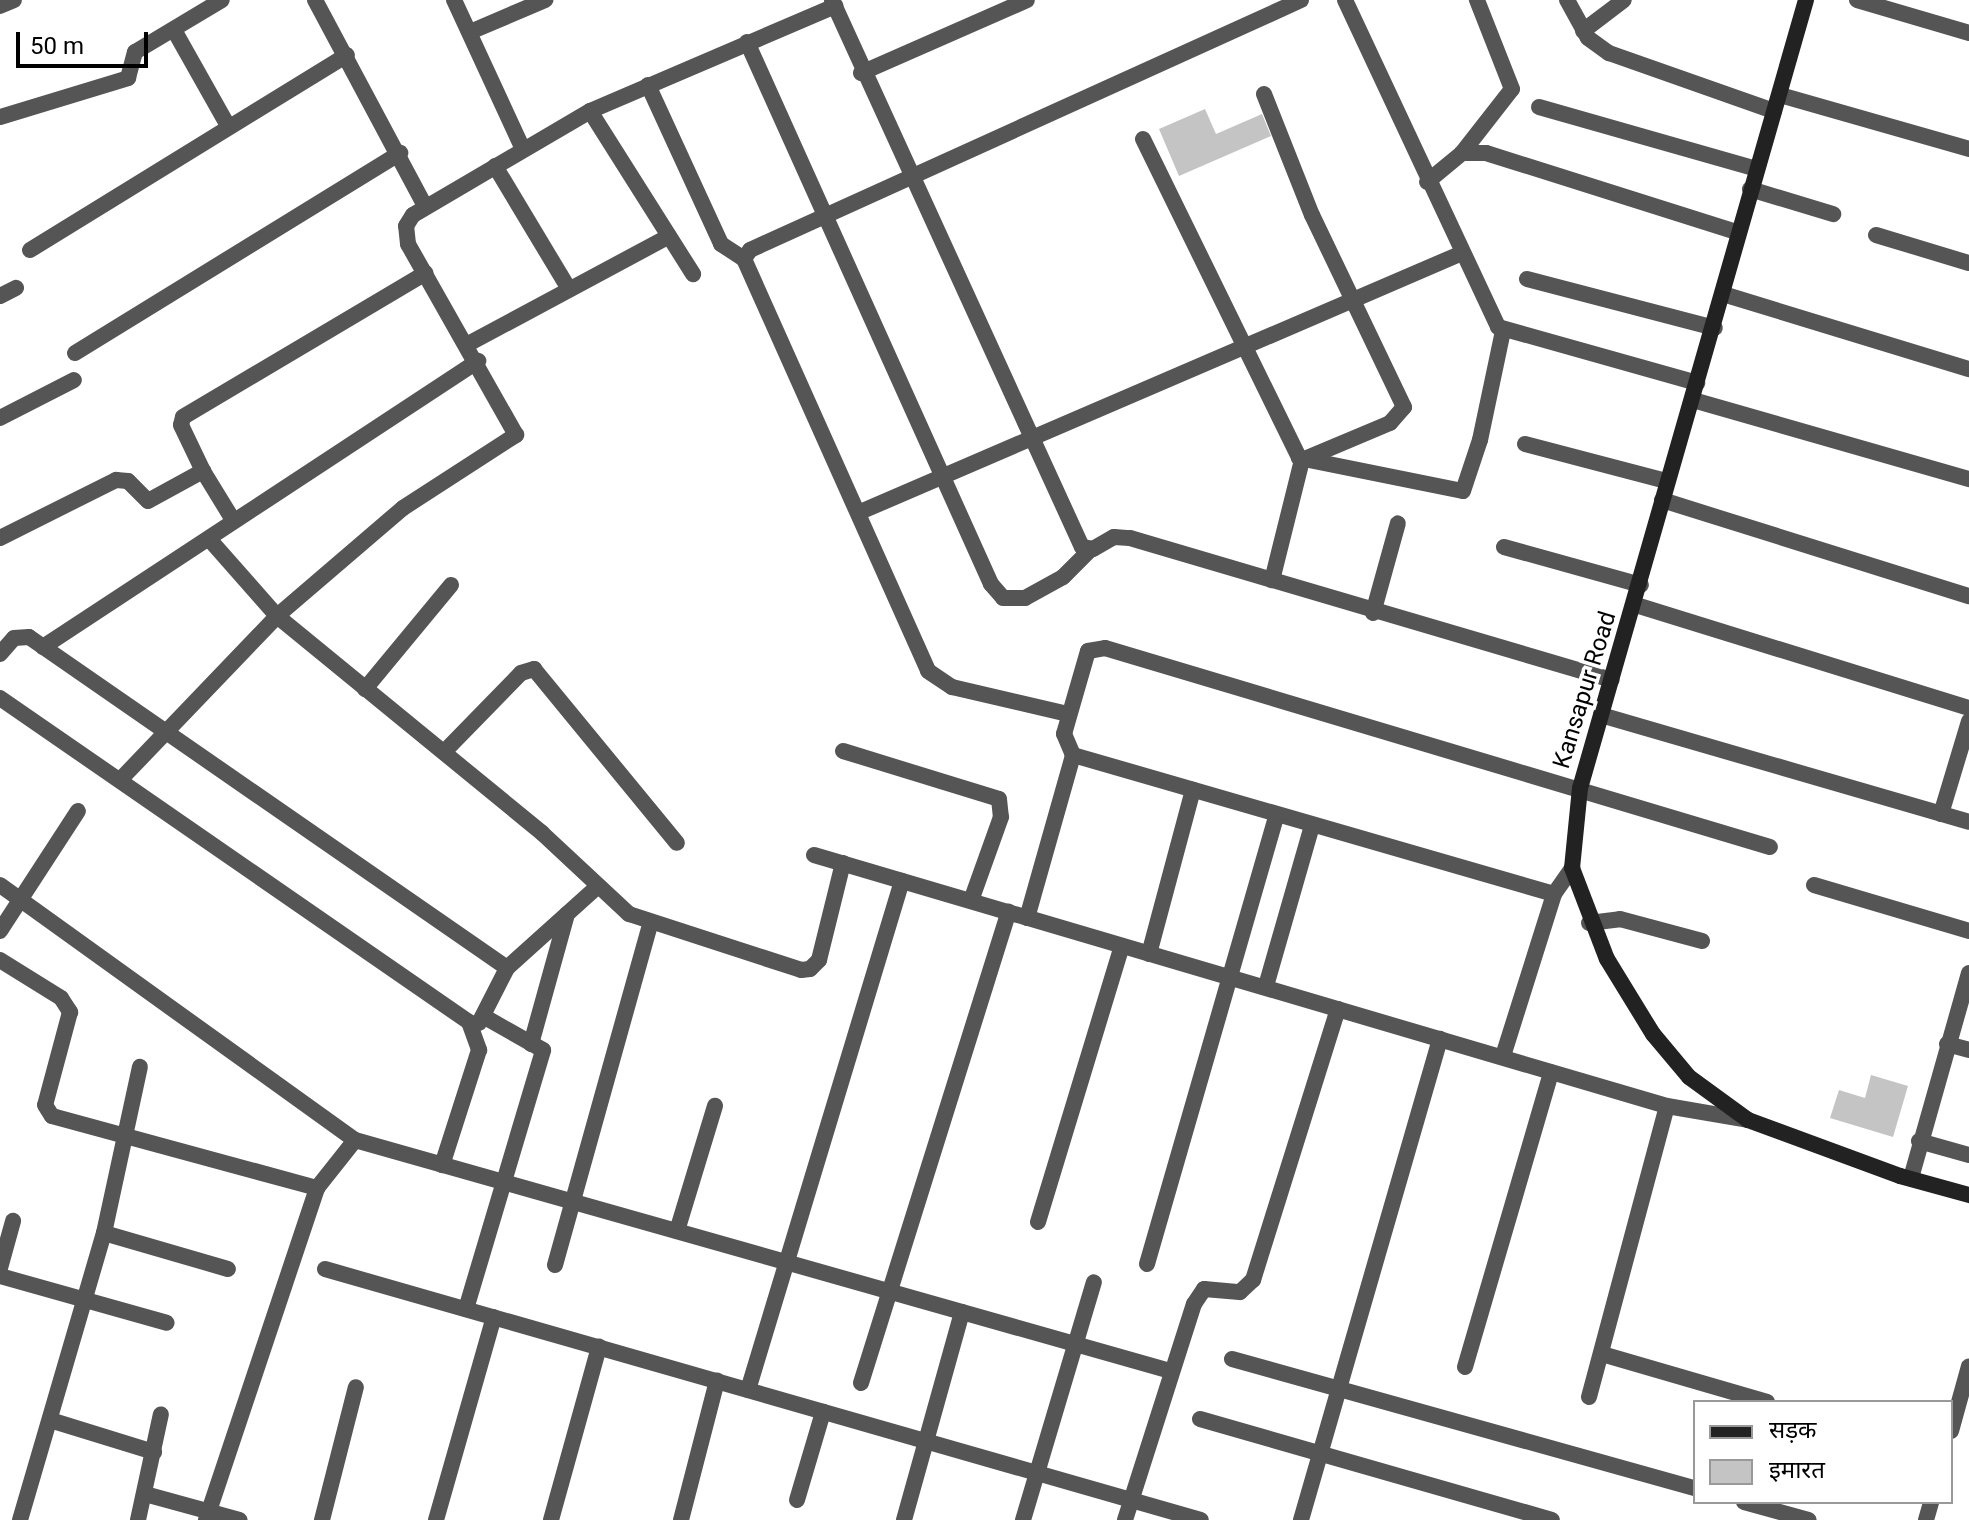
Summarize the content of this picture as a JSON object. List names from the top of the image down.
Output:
{
  "streets": {
    "street": ["Kansapur Road"]
  },
  "legend": ["सड़क", "इमारत"],
  "scale_bar": "50 m"
}
